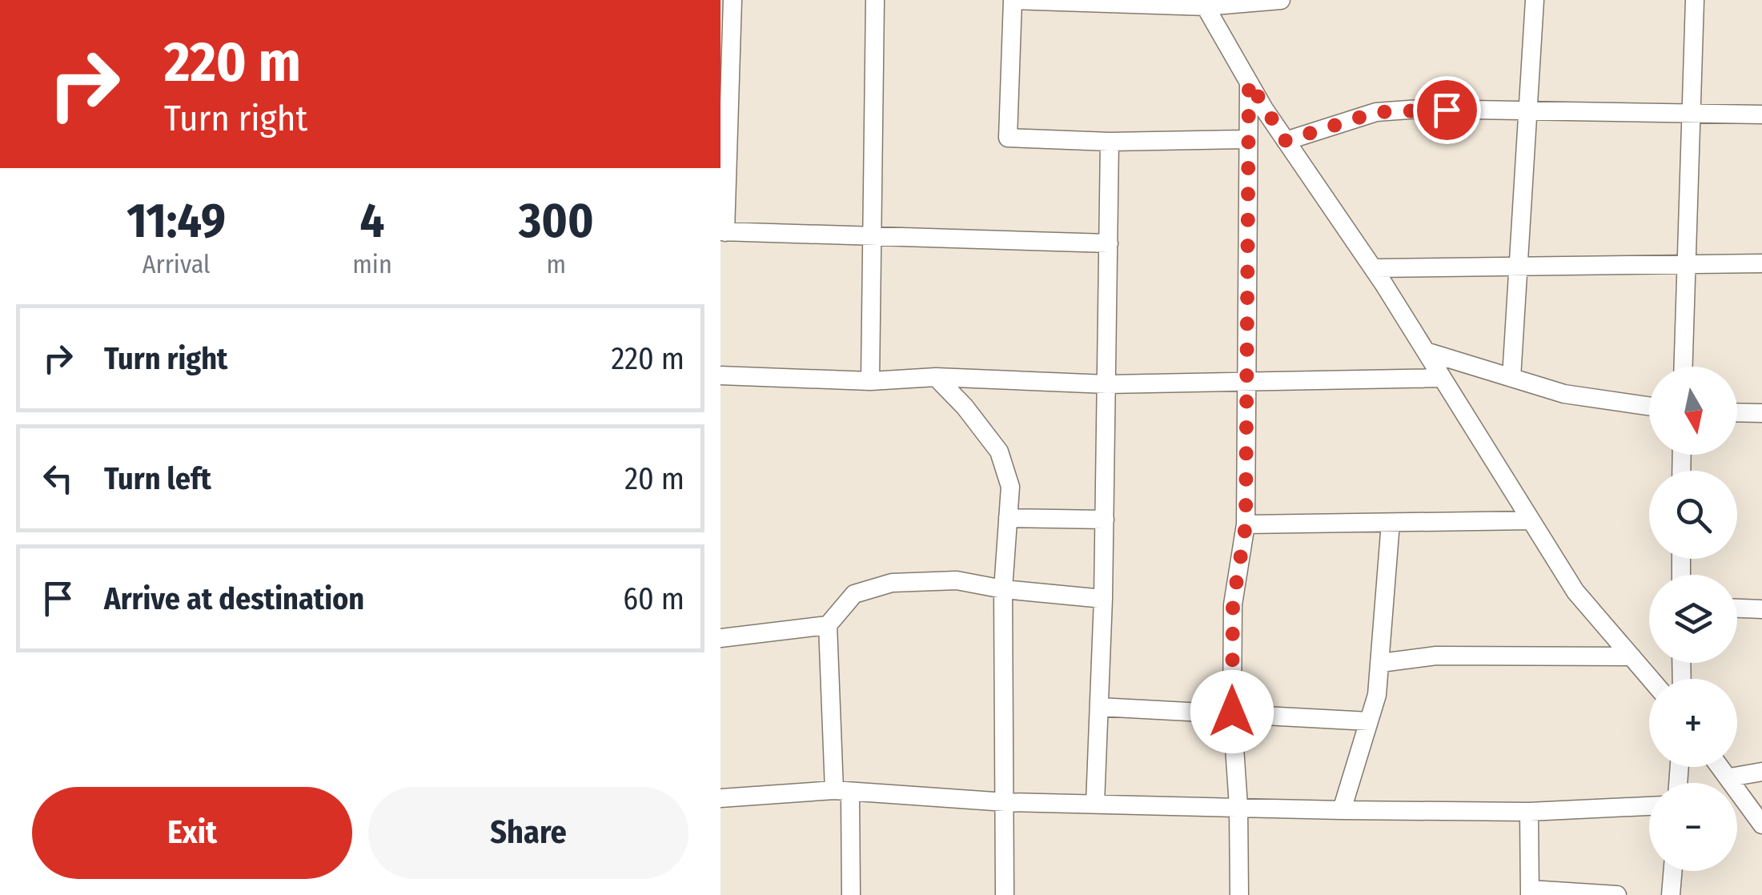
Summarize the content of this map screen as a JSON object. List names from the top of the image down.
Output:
{
  "north": "bottom",
  "page": {
    "turn": ["220 m", "Turn right"],
    "eta": [
      "11:49",
      "Arrival",
      "4",
      "min",
      "300",
      "m"
    ],
    "list": [
      {
        "name": "Turn right",
        "value": "220 m"
      },
      {
        "name": "Turn left",
        "value": "20 m"
      },
      {
        "name": "Arrive at destination",
        "value": "60 m"
      }
    ],
    "map_buttons": ["+", "−"],
    "buttons": ["Exit", "Share"]
  }
}
